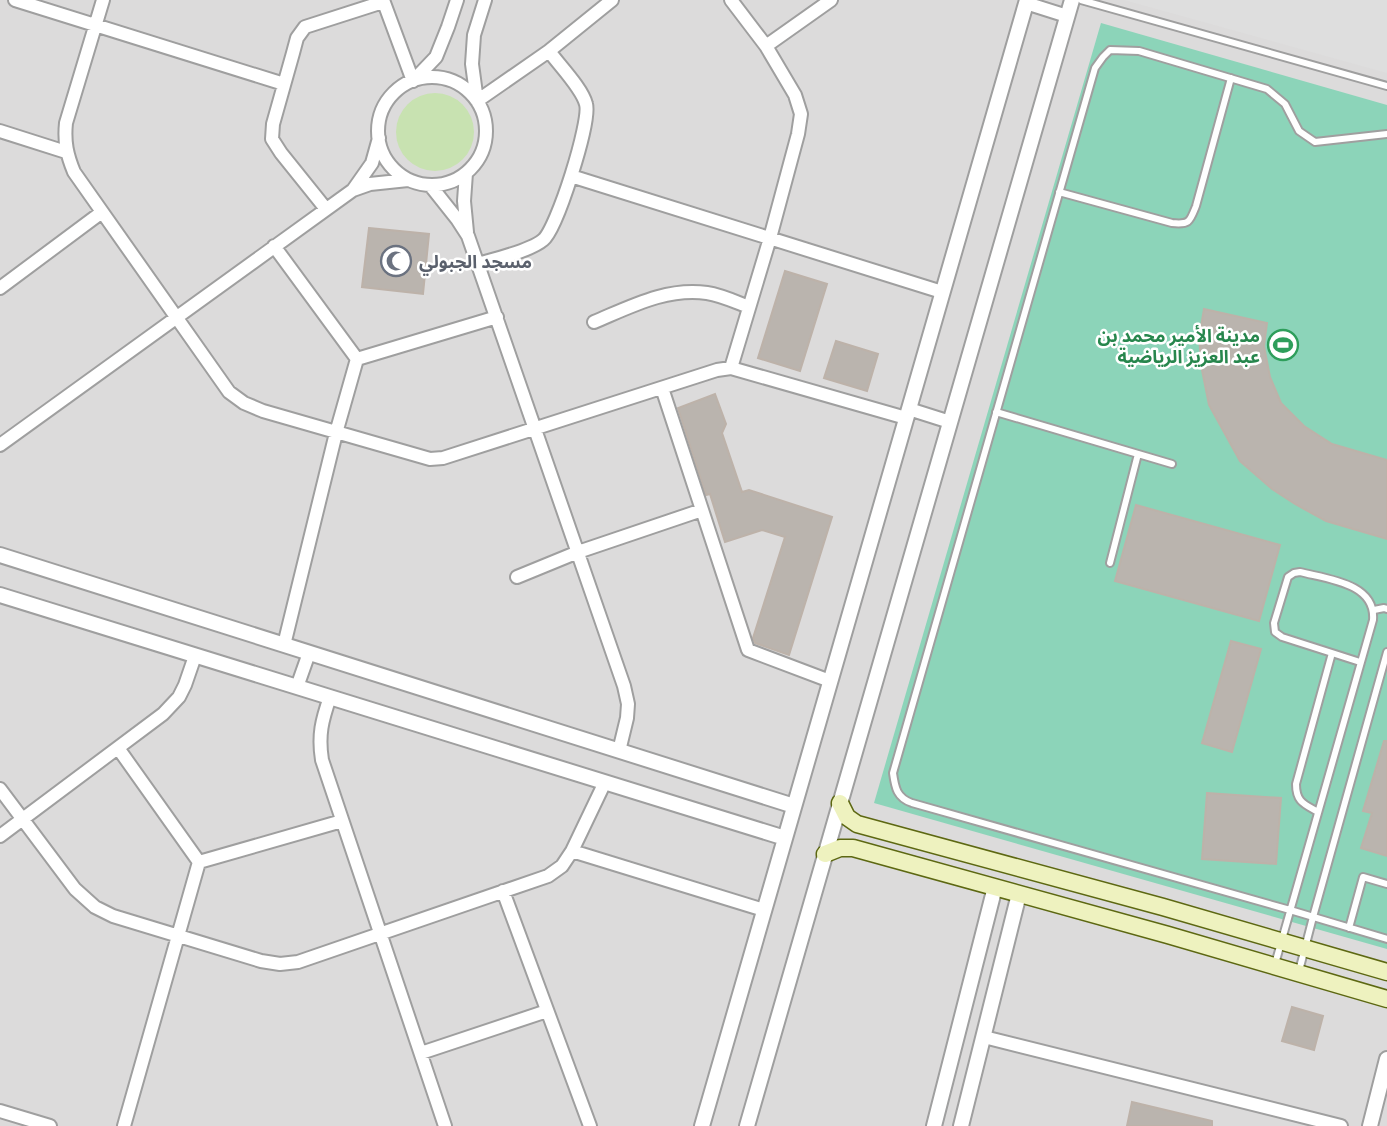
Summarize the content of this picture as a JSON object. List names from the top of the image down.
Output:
{
  "places": {
    "mosque": ["مسجد الجبولي"],
    "sports": ["مدينة الأمير محمد بن عبد العزيز الرياضية"]
  }
}
